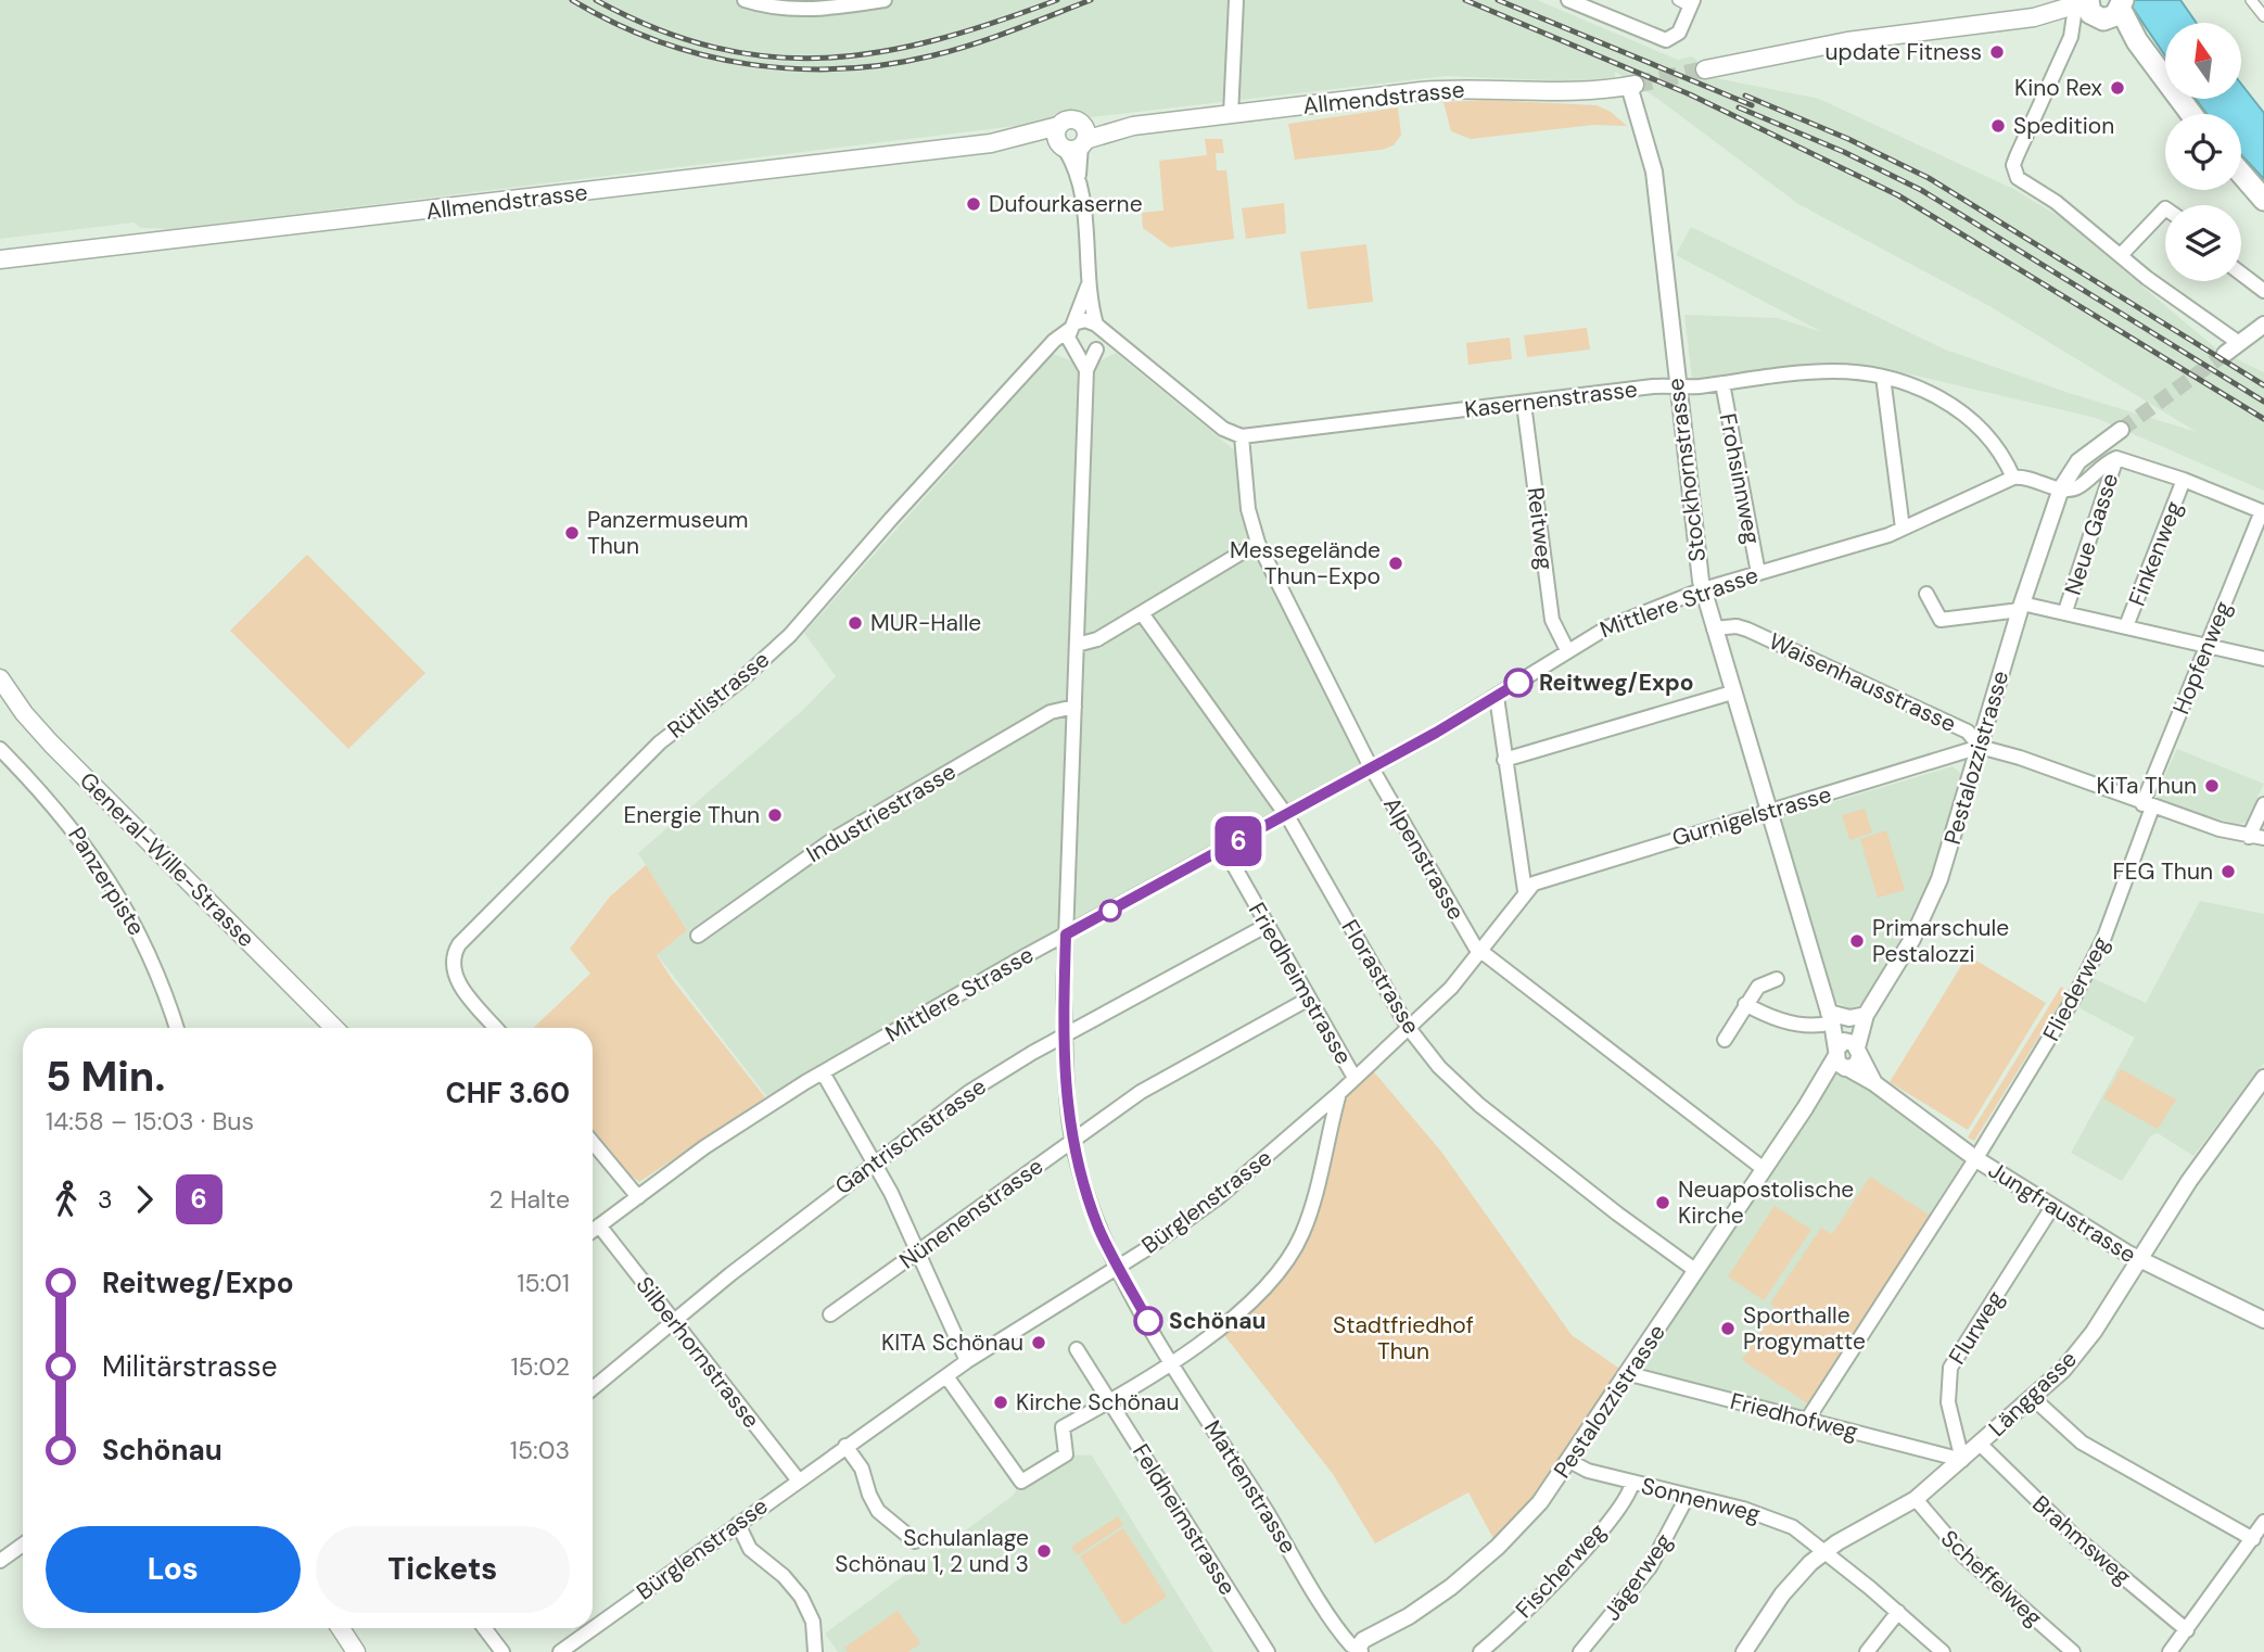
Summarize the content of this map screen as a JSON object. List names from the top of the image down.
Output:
{
  "streets": {
    "main road": ["Allmendstrasse", "General-Wille-Strasse"],
    "street": [
      "Kasernenstrasse",
      "Stockhornstrasse",
      "Frohsinnweg",
      "Reitweg",
      "Neue Gasse",
      "Finkenweg",
      "Mittlere Strasse",
      "Hopfenweg",
      "Waisenhausstrasse",
      "Rütlistrasse",
      "Pestalozzistrasse",
      "Industriestrasse",
      "Gurnigelstrasse",
      "Alpenstrasse",
      "Panzerpiste",
      "Florastrasse",
      "Friedheimstrasse",
      "Fliederweg",
      "Gantrischstrasse",
      "Bürglenstrasse",
      "Jungfraustrasse",
      "Nünenenstrasse",
      "Flurweg",
      "Silberhornstrasse",
      "Länggasse",
      "Friedhofweg",
      "Mattenstrasse",
      "Sonnenweg",
      "Feldheimstrasse",
      "Brahmsweg",
      "Fischerweg",
      "Jägerweg",
      "Scheffelweg"
    ]
  },
  "crossings": [
    ["Allmendstrasse", "Stockhornstrasse"],
    ["Kasernenstrasse", "Stockhornstrasse"],
    ["Kasernenstrasse", "Frohsinnweg"],
    ["Kasernenstrasse", "Reitweg"],
    ["Kasernenstrasse", "Mittlere Strasse"],
    ["Kasernenstrasse", "Alpenstrasse"],
    ["Stockhornstrasse", "Mittlere Strasse"],
    ["Stockhornstrasse", "Waisenhausstrasse"],
    ["Stockhornstrasse", "Pestalozzistrasse"],
    ["Stockhornstrasse", "Gurnigelstrasse"],
    ["Stockhornstrasse", "Jungfraustrasse"],
    ["Frohsinnweg", "Mittlere Strasse"],
    ["Reitweg", "Mittlere Strasse"],
    ["Mittlere Strasse", "Alpenstrasse"],
    ["Mittlere Strasse", "Florastrasse"],
    ["Mittlere Strasse", "Friedheimstrasse"],
    ["Mittlere Strasse", "Silberhornstrasse"],
    ["Mittlere Strasse", "Mattenstrasse"],
    ["Hopfenweg", "Waisenhausstrasse"],
    ["Hopfenweg", "Fliederweg"],
    ["Waisenhausstrasse", "Pestalozzistrasse"],
    ["Waisenhausstrasse", "Gurnigelstrasse"],
    ["Waisenhausstrasse", "Fliederweg"],
    ["Pestalozzistrasse", "Gurnigelstrasse"],
    ["Pestalozzistrasse", "Alpenstrasse"],
    ["Pestalozzistrasse", "Florastrasse"],
    ["Pestalozzistrasse", "Jungfraustrasse"],
    ["Pestalozzistrasse", "Friedhofweg"],
    ["Pestalozzistrasse", "Mattenstrasse"],
    ["Pestalozzistrasse", "Sonnenweg"],
    ["Industriestrasse", "Mattenstrasse"],
    ["Gurnigelstrasse", "Bürglenstrasse"],
    ["Alpenstrasse", "Bürglenstrasse"],
    ["Florastrasse", "Bürglenstrasse"],
    ["Friedheimstrasse", "Gantrischstrasse"],
    ["Friedheimstrasse", "Bürglenstrasse"],
    ["Friedheimstrasse", "Nünenenstrasse"],
    ["Fliederweg", "Jungfraustrasse"],
    ["Fliederweg", "Friedhofweg"],
    ["Gantrischstrasse", "Silberhornstrasse"],
    ["Gantrischstrasse", "Mattenstrasse"],
    ["Bürglenstrasse", "Silberhornstrasse"],
    ["Bürglenstrasse", "Mattenstrasse"],
    ["Jungfraustrasse", "Flurweg"],
    ["Jungfraustrasse", "Länggasse"],
    ["Nünenenstrasse", "Mattenstrasse"],
    ["Flurweg", "Länggasse"],
    ["Flurweg", "Friedhofweg"],
    ["Länggasse", "Friedhofweg"],
    ["Länggasse", "Sonnenweg"],
    ["Länggasse", "Brahmsweg"],
    ["Länggasse", "Scheffelweg"],
    ["Sonnenweg", "Fischerweg"],
    ["Sonnenweg", "Jägerweg"]
  ],
  "parks": ["Stadtfriedhof Thun"],
  "places": [
    "update Fitness",
    "Kino Rex",
    "Spedition",
    "Dufourkaserne",
    "Panzermuseum Thun",
    "Messegelände Thun-Expo",
    "MUR-Halle",
    "Reitweg/Expo",
    "KiTa Thun",
    "Energie Thun",
    "FEG Thun",
    "Primarschule Pestalozzi",
    "Neuapostolische Kirche",
    "Schönau",
    "Sporthalle Progymatte",
    "KITA Schönau",
    "Kirche Schönau",
    "Schulanlage Schönau 1, 2 und 3"
  ],
  "lines": ["bus line 6"],
  "north": "top",
  "page": {
    "on_map": "6",
    "heading": ["5 Min.", "14:58 – 15:03 · Bus", "CHF 3.60"],
    "legs": ["3", "6", "2 Halte"],
    "list": [
      {
        "name": "Reitweg/Expo",
        "value": "15:01"
      },
      {
        "name": "Militärstrasse",
        "value": "15:02"
      },
      {
        "name": "Schönau",
        "value": "15:03"
      }
    ],
    "buttons": ["Los", "Tickets"]
  }
}
